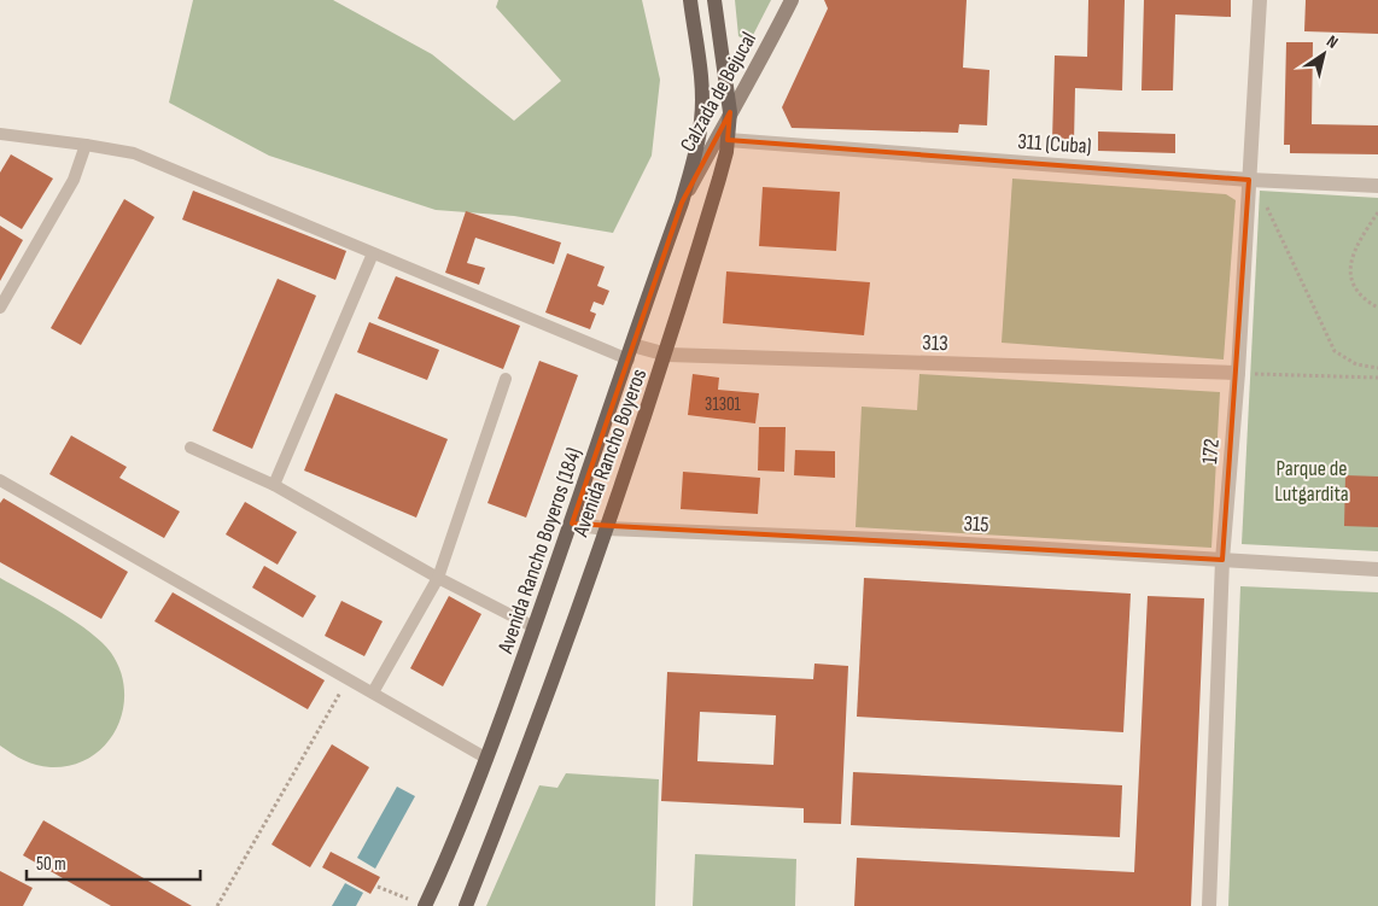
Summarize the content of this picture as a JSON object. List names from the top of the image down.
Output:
{
  "streets": {
    "main road": ["Calzada de Bejucal", "Avenida Rancho Boyeros", "Avenida Rancho Boyeros (184)"],
    "street": [
      "311 (Cuba)",
      "313",
      "172",
      "315"
    ]
  },
  "crossings": [
    ["Calzada de Bejucal", "Avenida Rancho Boyeros"],
    ["Calzada de Bejucal", "Avenida Rancho Boyeros (184)"],
    ["311 (Cuba)", "172"],
    ["311 (Cuba)", "Avenida Rancho Boyeros"],
    ["313", "172"],
    ["313", "Avenida Rancho Boyeros"],
    ["313", "Avenida Rancho Boyeros (184)"],
    ["172", "315"],
    ["Avenida Rancho Boyeros", "315"],
    ["315", "Avenida Rancho Boyeros (184)"]
  ],
  "parks": ["Parque de Lutgardita"],
  "house_numbers": ["31301"],
  "scale_bar": "50 m",
  "north": "top right"
}
